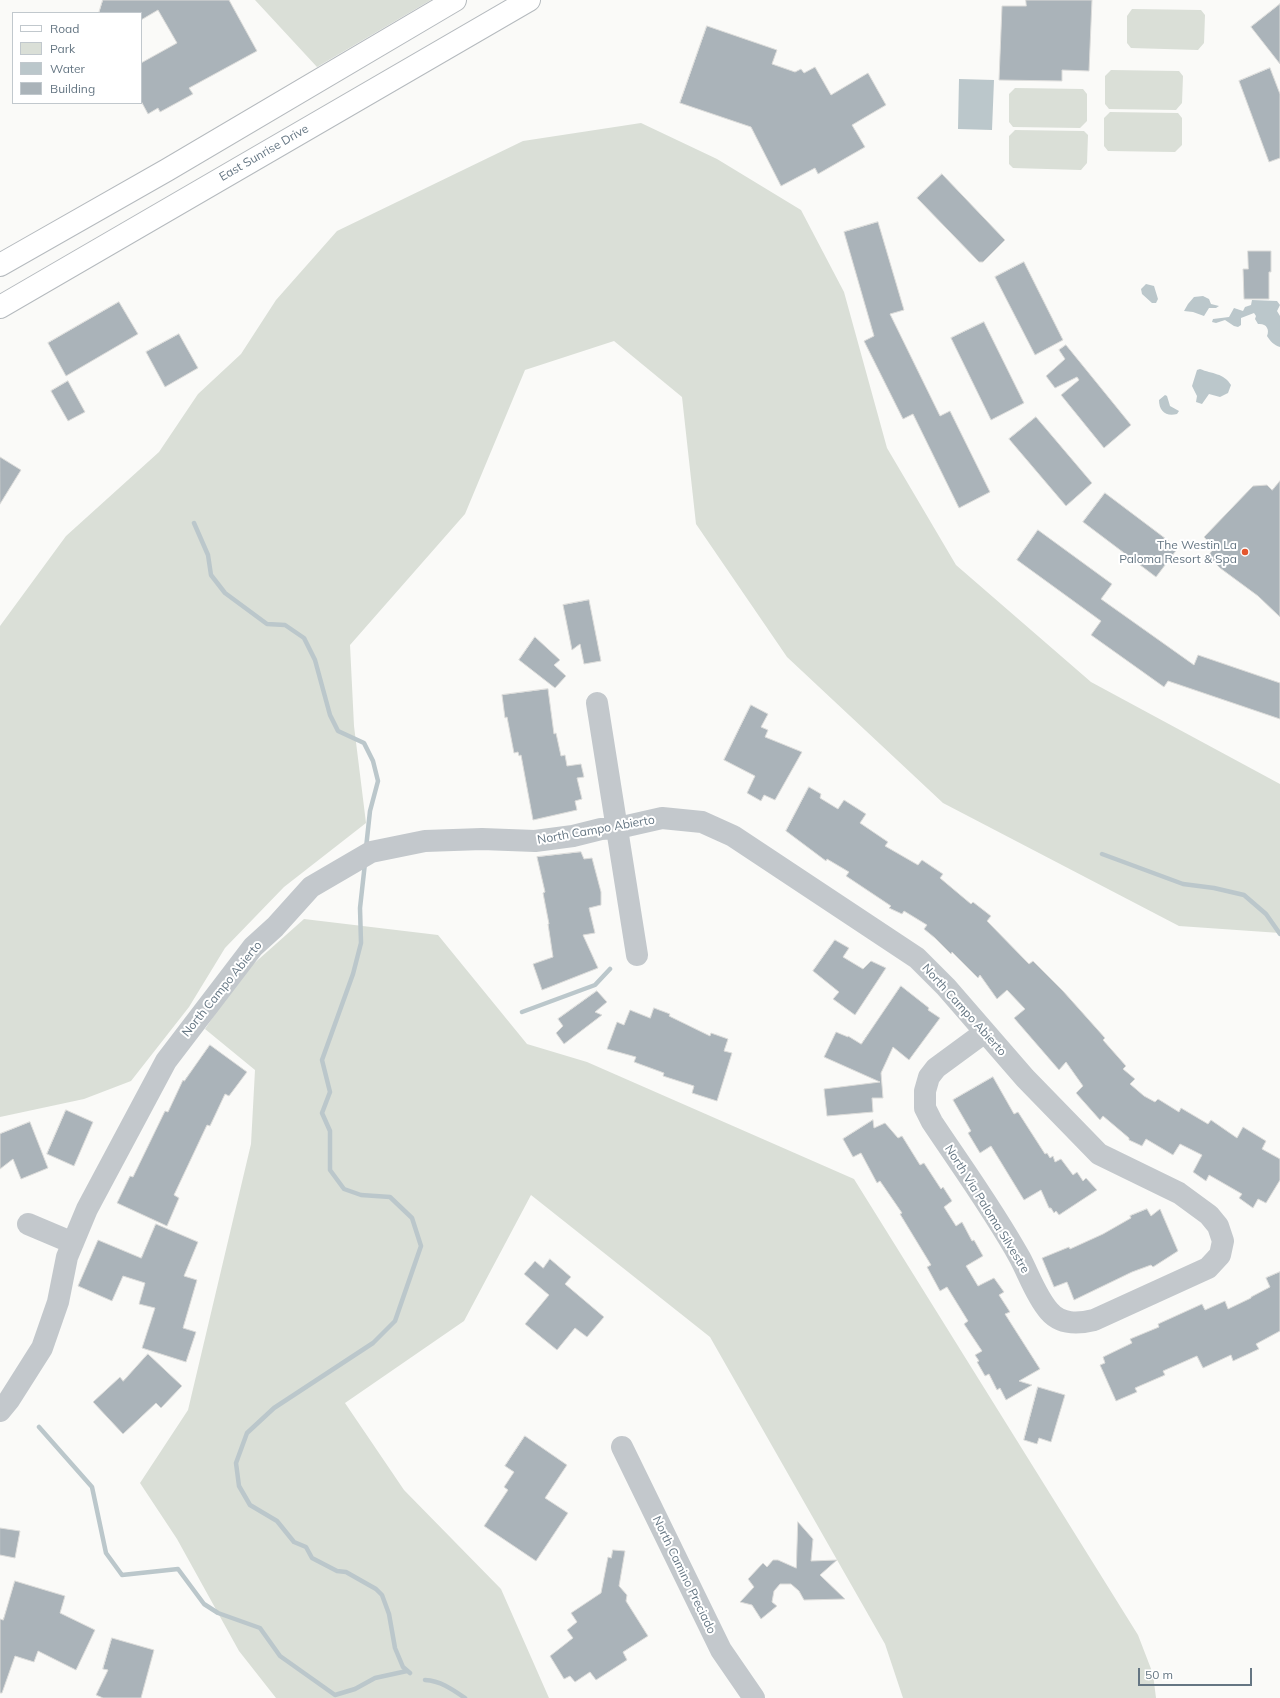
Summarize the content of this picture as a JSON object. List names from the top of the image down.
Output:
{
  "streets": {
    "main road": ["East Sunrise Drive"],
    "street": ["North Campo Abierto", "North Via Paloma Silvestre", "North Camino Preciado"]
  },
  "crossings": [
    ["North Campo Abierto", "North Via Paloma Silvestre"]
  ],
  "places": ["The Westin La Paloma Resort & Spa"],
  "legend": [
    "Road",
    "Park",
    "Water",
    "Building"
  ],
  "scale_bar": "50 m"
}
